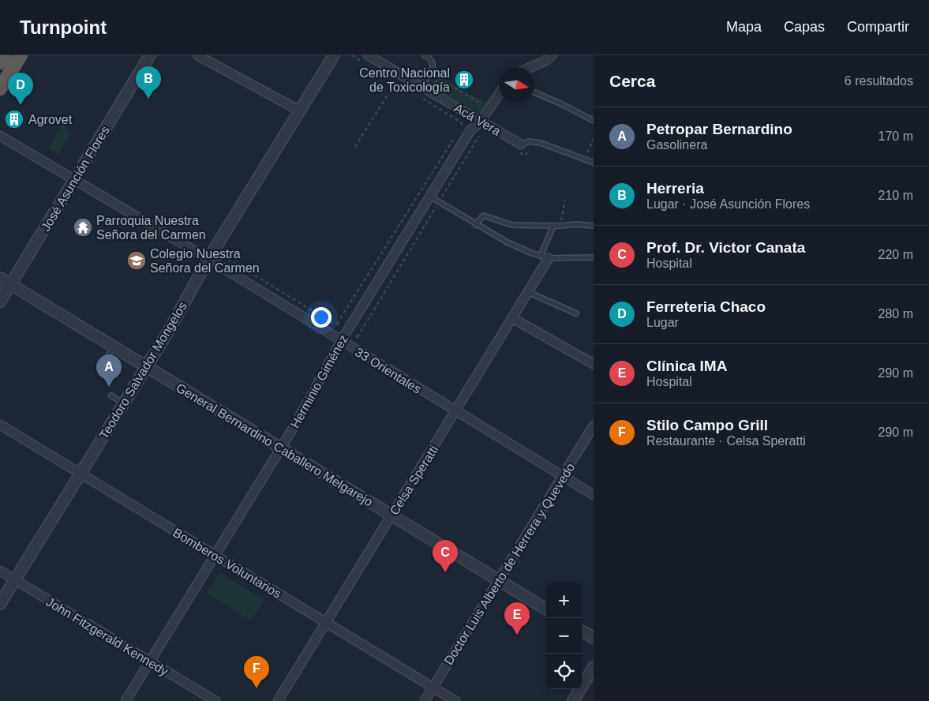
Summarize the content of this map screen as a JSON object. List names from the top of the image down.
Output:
{
  "streets": {
    "street": [
      "Acá Vera",
      "José Asunción Flores",
      "Teodoro Salvador Mongelos",
      "33 Orientales",
      "Herminio Giménez",
      "General Bernardino Caballero Melgarejo",
      "Celsa Speratti",
      "Bomberos Voluntarios",
      "Doctor Luis Alberto de Herrera y Quevedo",
      "John Fitzgerald Kennedy"
    ]
  },
  "crossings": [
    ["Acá Vera", "Herminio Giménez"],
    ["José Asunción Flores", "33 Orientales"],
    ["José Asunción Flores", "General Bernardino Caballero Melgarejo"],
    ["Teodoro Salvador Mongelos", "33 Orientales"],
    ["Teodoro Salvador Mongelos", "General Bernardino Caballero Melgarejo"],
    ["Teodoro Salvador Mongelos", "Bomberos Voluntarios"],
    ["Teodoro Salvador Mongelos", "John Fitzgerald Kennedy"],
    ["33 Orientales", "Herminio Giménez"],
    ["33 Orientales", "Celsa Speratti"],
    ["33 Orientales", "Doctor Luis Alberto de Herrera y Quevedo"],
    ["Herminio Giménez", "General Bernardino Caballero Melgarejo"],
    ["Herminio Giménez", "Bomberos Voluntarios"],
    ["Herminio Giménez", "John Fitzgerald Kennedy"],
    ["General Bernardino Caballero Melgarejo", "Celsa Speratti"],
    ["General Bernardino Caballero Melgarejo", "Doctor Luis Alberto de Herrera y Quevedo"],
    ["Celsa Speratti", "Bomberos Voluntarios"],
    ["Bomberos Voluntarios", "Doctor Luis Alberto de Herrera y Quevedo"]
  ],
  "places": {
    "building": ["Centro Nacional de Toxicología", "Agrovet"],
    "temple": ["Parroquia Nuestra Señora del Carmen"],
    "school or university": ["Colegio Nuestra Señora del Carmen"]
  },
  "north": "right",
  "page": {
    "header": "Turnpoint",
    "nav": ["Mapa", "Capas", "Compartir"],
    "heading": ["Cerca", "6 resultados"],
    "pins": [
      "B",
      "D",
      "A",
      "C",
      "E",
      "F"
    ],
    "list": [
      {
        "mark": "A",
        "name": "Petropar Bernardino",
        "note": "Gasolinera",
        "value": "170 m"
      },
      {
        "mark": "B",
        "name": "Herreria",
        "note": "Lugar · José Asunción Flores",
        "value": "210 m"
      },
      {
        "mark": "C",
        "name": "Prof. Dr. Victor Canata",
        "note": "Hospital",
        "value": "220 m"
      },
      {
        "mark": "D",
        "name": "Ferreteria Chaco",
        "note": "Lugar",
        "value": "280 m"
      },
      {
        "mark": "E",
        "name": "Clínica IMA",
        "note": "Hospital",
        "value": "290 m"
      },
      {
        "mark": "F",
        "name": "Stilo Campo Grill",
        "note": "Restaurante · Celsa Speratti",
        "value": "290 m"
      }
    ],
    "map_buttons": ["+", "−"]
  }
}
